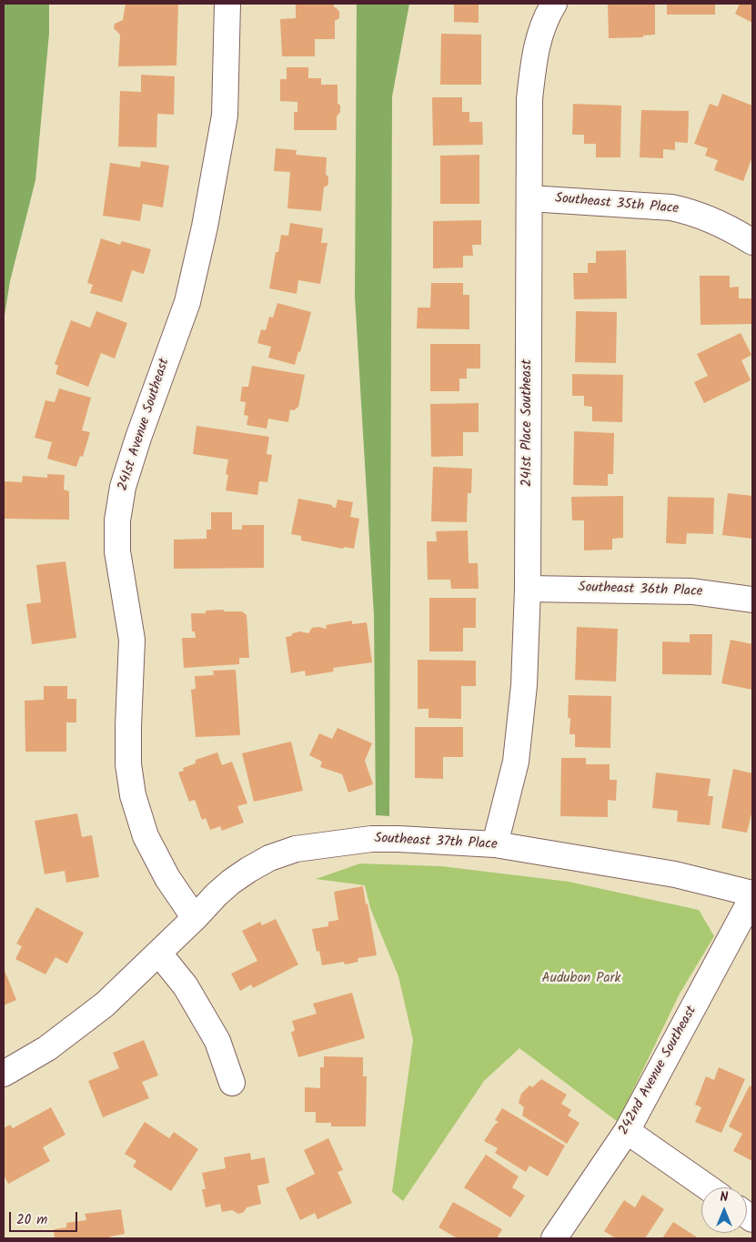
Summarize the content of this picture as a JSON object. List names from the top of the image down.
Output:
{
  "streets": {
    "street": [
      "Southeast 35th Place",
      "241st Place Southeast",
      "241st Avenue Southeast",
      "Southeast 36th Place",
      "Southeast 37th Place",
      "242nd Avenue Southeast"
    ]
  },
  "crossings": [
    ["Southeast 35th Place", "241st Place Southeast"],
    ["241st Place Southeast", "Southeast 36th Place"],
    ["241st Place Southeast", "Southeast 37th Place"],
    ["241st Avenue Southeast", "Southeast 37th Place"]
  ],
  "parks": ["Audubon Park"],
  "scale_bar": "20 m",
  "north": "top"
}
